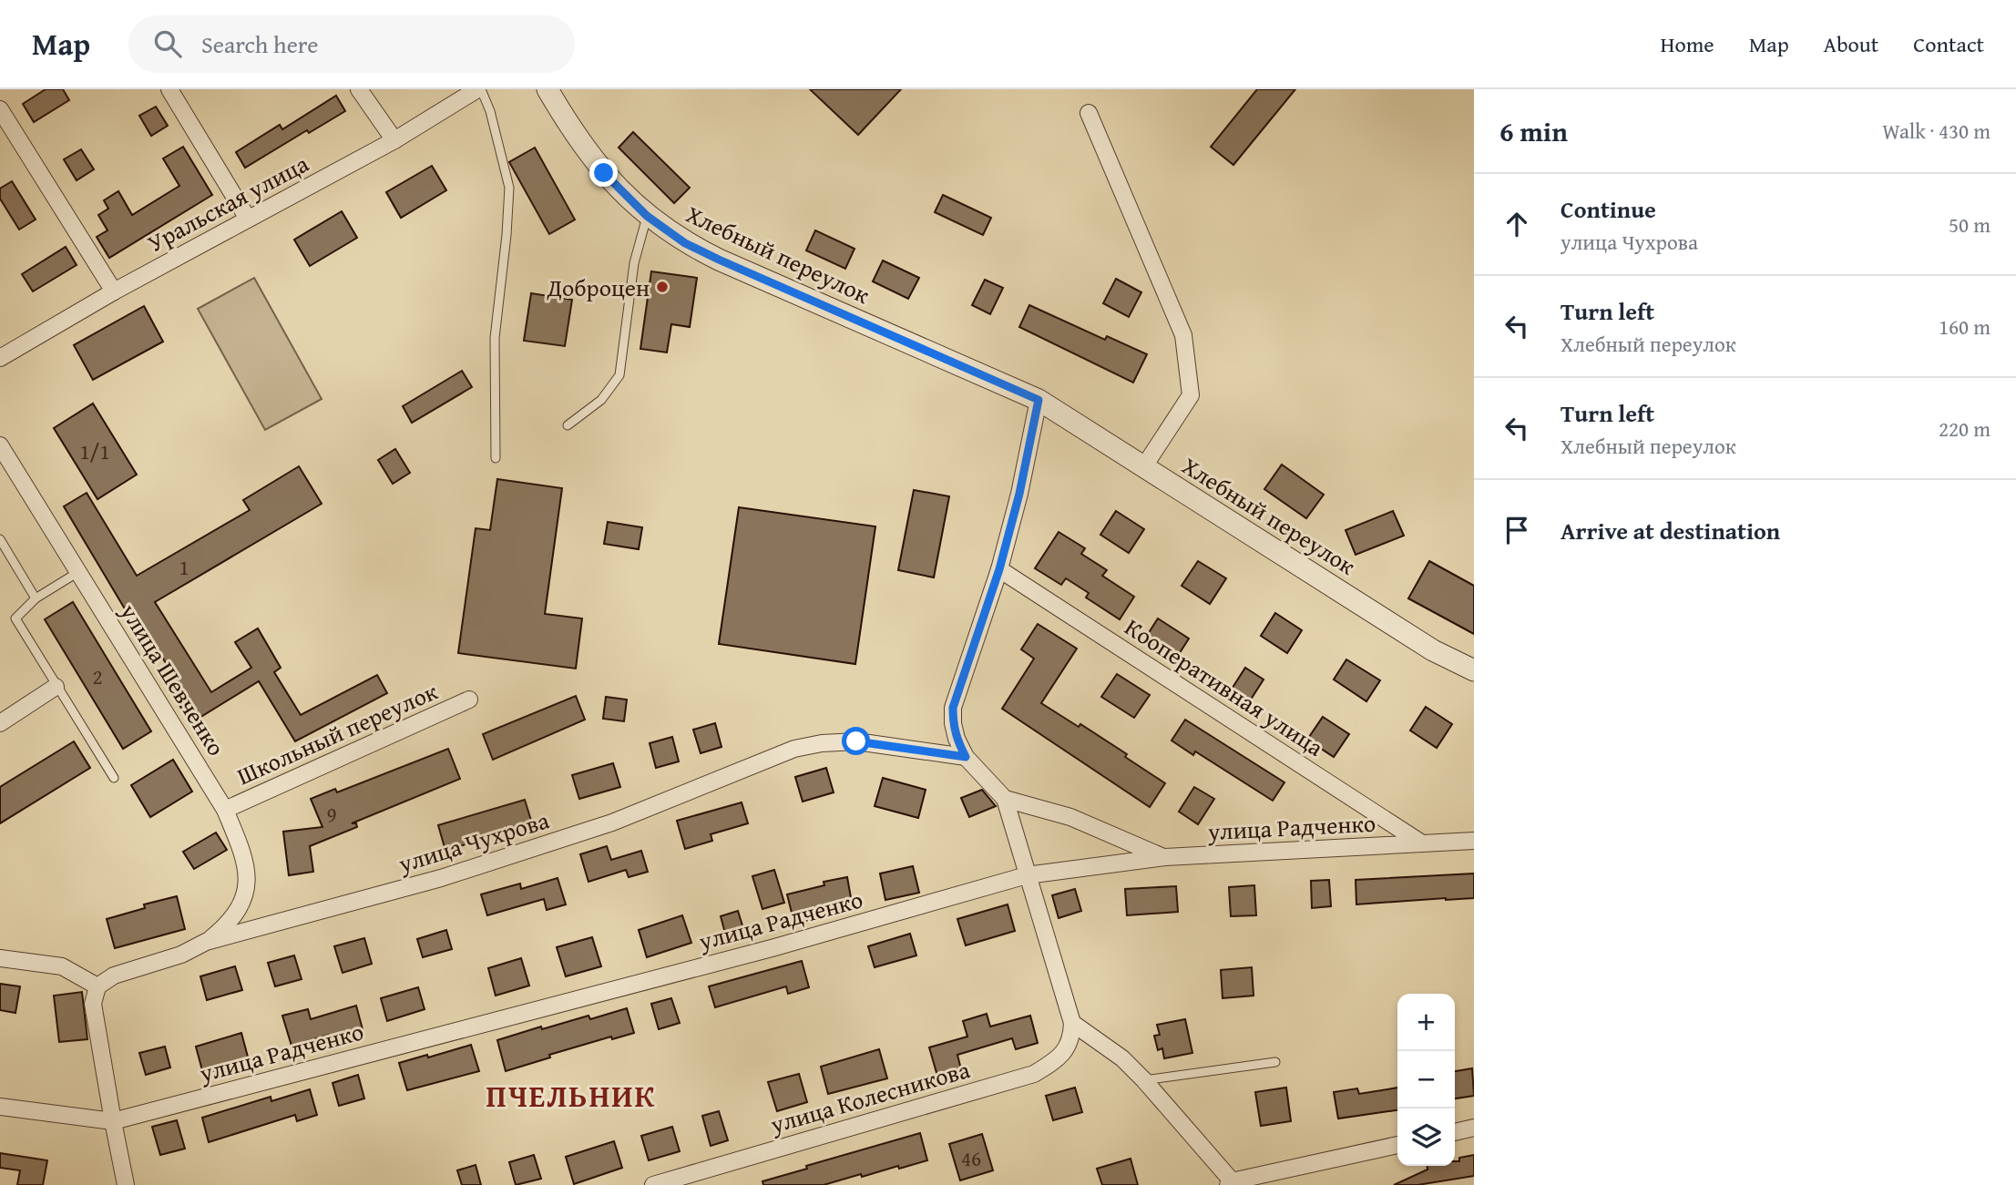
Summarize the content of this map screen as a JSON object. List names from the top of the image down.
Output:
{
  "streets": {
    "street": [
      "Уральская улица",
      "Хлебный переулок",
      "улица Шевченко",
      "Кооперативная улица",
      "Школьный переулок",
      "улица Радченко",
      "улица Чухрова",
      "улица Колесникова"
    ]
  },
  "crossings": [
    ["улица Шевченко", "Школьный переулок"],
    ["улица Шевченко", "улица Чухрова"],
    ["Кооперативная улица", "улица Радченко"]
  ],
  "districts": ["ПЧЕЛЬНИК"],
  "places": ["Доброцен"],
  "house_numbers": [
    "1/1",
    "1",
    "2",
    "9",
    "46"
  ],
  "page": {
    "header": "Map",
    "search": "Search here",
    "nav": [
      "Home",
      "Map",
      "About",
      "Contact"
    ],
    "heading": ["6 min", "Walk · 430 m"],
    "list": [
      ["Continue", "улица Чухрова", "50 m"],
      ["Turn left", "Хлебный переулок", "160 m"],
      ["Turn left", "Хлебный переулок", "220 m"],
      "Arrive at destination"
    ],
    "map_buttons": ["+", "−"]
  }
}
